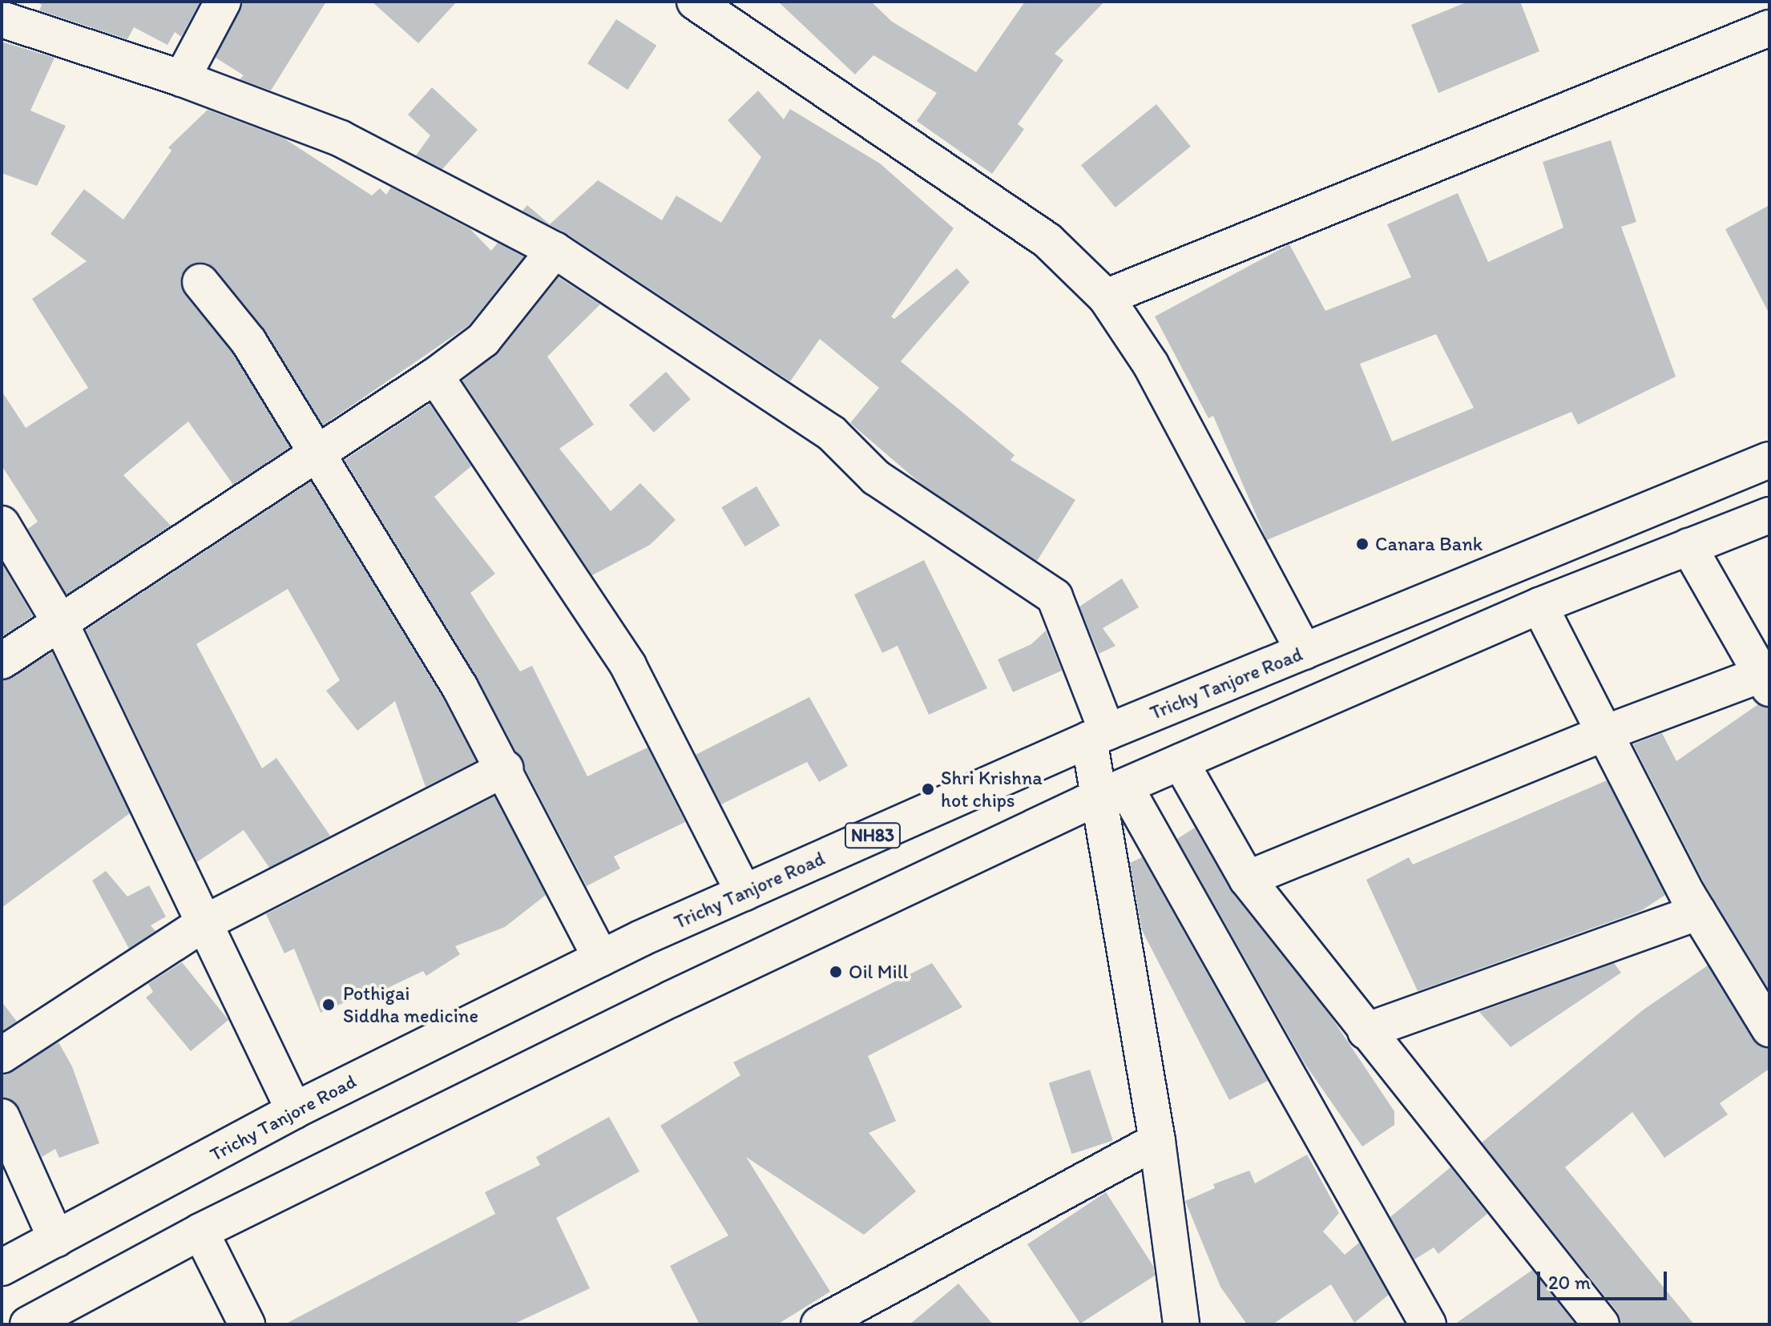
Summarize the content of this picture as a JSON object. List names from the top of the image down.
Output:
{
  "streets": {
    "main road": ["Trichy Tanjore Road", "NH83"]
  },
  "places": [
    "Canara Bank",
    "Shri Krishna hot chips",
    "Oil Mill",
    "Pothigai Siddha medicine"
  ],
  "scale_bar": "20 m"
}
